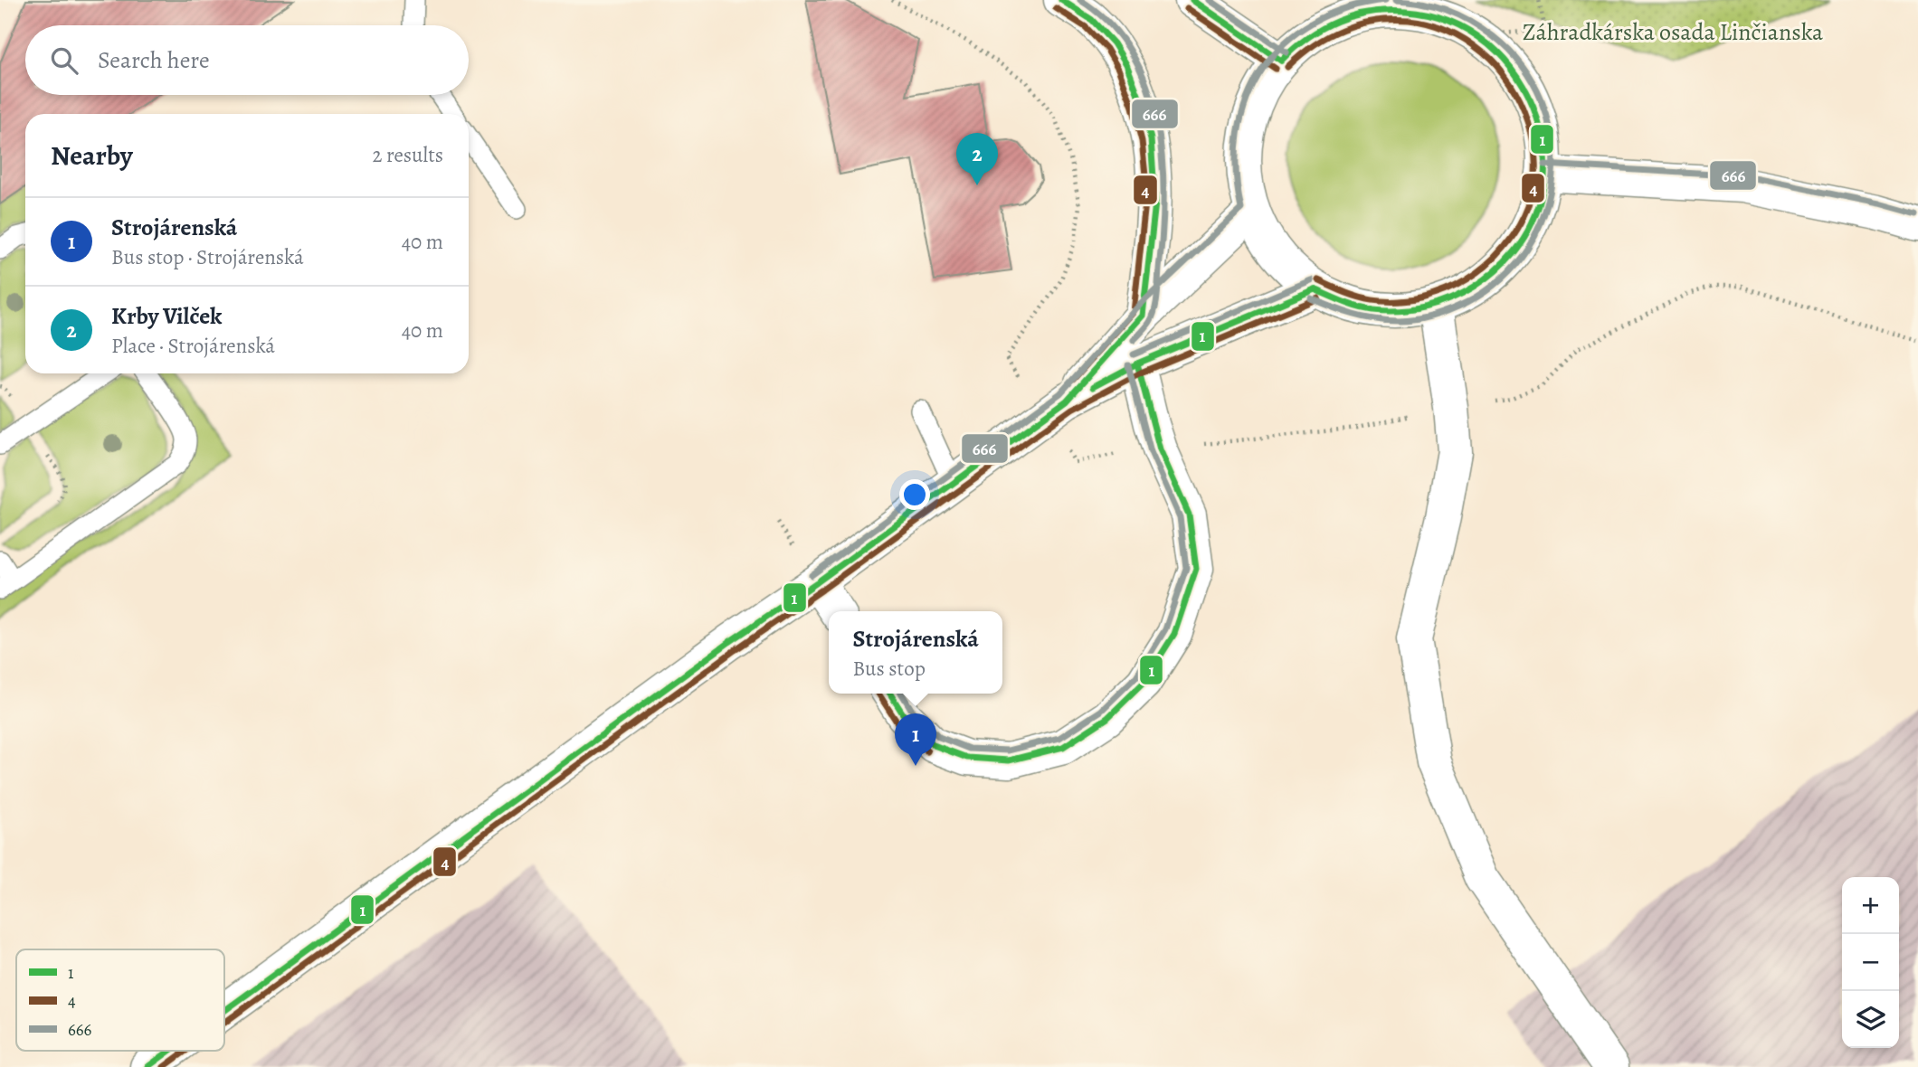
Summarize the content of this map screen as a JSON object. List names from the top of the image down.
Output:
{
  "parks": ["Záhradkárska osada Linčianska"],
  "lines": ["transit line 1", "transit line 666", "transit line 4"],
  "legend": ["1", "4", "666"],
  "page": {
    "search": "Search here",
    "heading": ["Nearby", "2 results"],
    "pins": ["2", "1"],
    "list": [
      {
        "mark": "1",
        "name": "Strojárenská",
        "note": "Bus stop · Strojárenská",
        "value": "40 m"
      },
      {
        "mark": "2",
        "name": "Krby Vilček",
        "note": "Place · Strojárenská",
        "value": "40 m"
      }
    ],
    "popup": ["Strojárenská", "Bus stop"],
    "map_buttons": ["+", "−"]
  }
}
